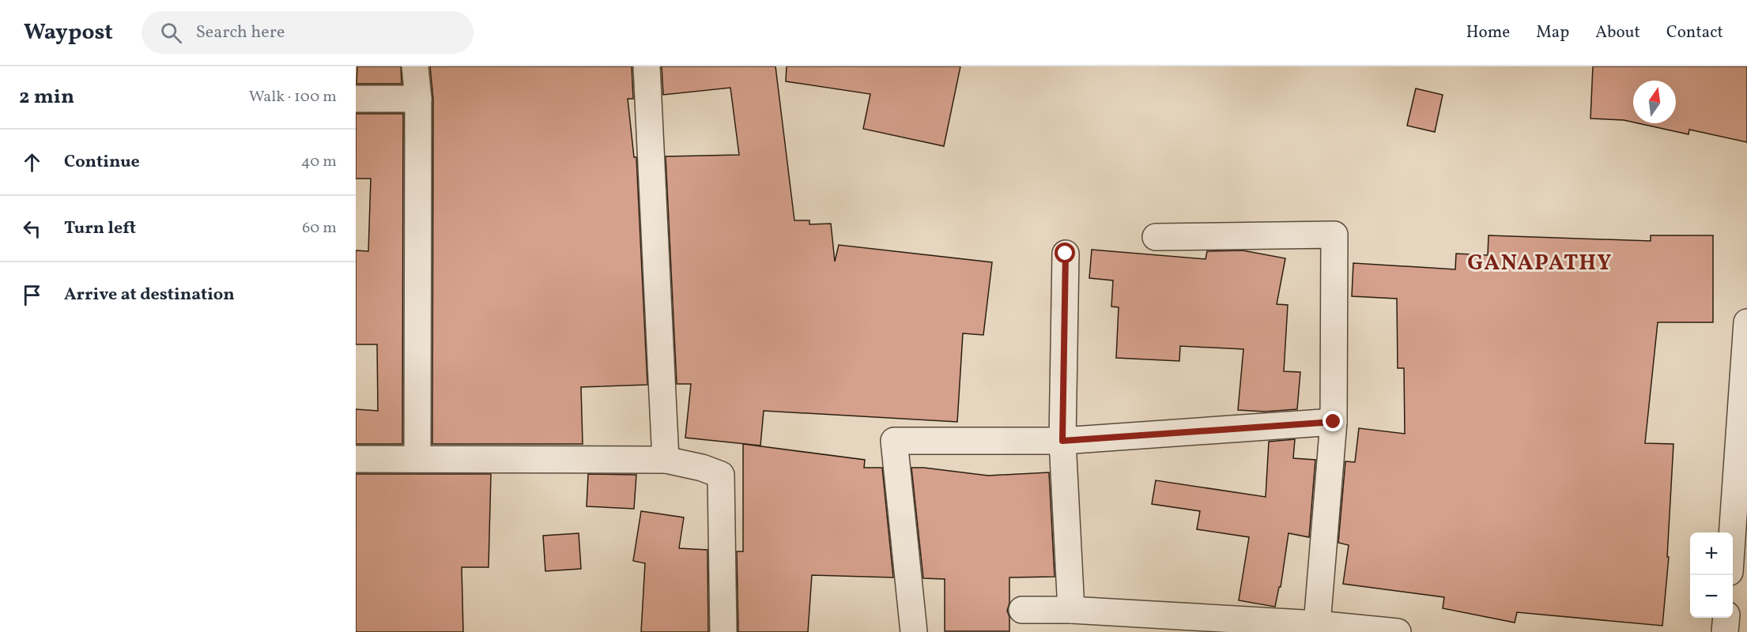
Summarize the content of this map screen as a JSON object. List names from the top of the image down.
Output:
{
  "districts": ["GANAPATHY"],
  "north": "top",
  "page": {
    "header": "Waypost",
    "search": "Search here",
    "nav": [
      "Home",
      "Map",
      "About",
      "Contact"
    ],
    "heading": ["2 min", "Walk · 100 m"],
    "list": [
      ["Continue", "40 m"],
      ["Turn left", "60 m"],
      "Arrive at destination"
    ],
    "map_buttons": ["+", "−"]
  }
}
